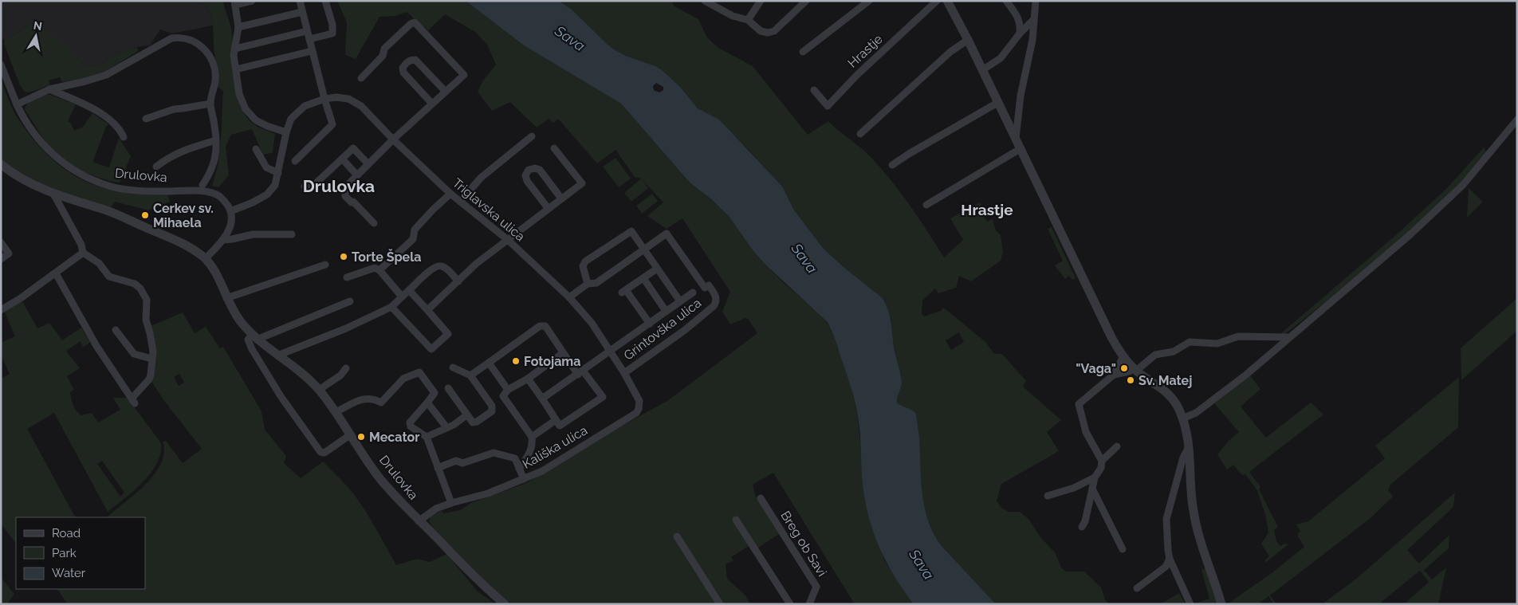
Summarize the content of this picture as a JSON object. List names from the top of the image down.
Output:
{
  "streets": {
    "street": [
      "Hrastje",
      "Drulovka",
      "Triglavska ulica",
      "Grintovška ulica",
      "Kališka ulica",
      "Breg ob Savi"
    ]
  },
  "crossings": [
    ["Drulovka", "Kališka ulica"],
    ["Triglavska ulica", "Grintovška ulica"],
    ["Triglavska ulica", "Kališka ulica"],
    ["Grintovška ulica", "Kališka ulica"]
  ],
  "districts": ["Drulovka", "Hrastje"],
  "water": ["Sava"],
  "places": [
    "Cerkev sv. Mihaela",
    "Torte Špela",
    "Fotojama",
    "\"Vaga\"",
    "Sv. Matej",
    "Mecator"
  ],
  "legend": ["Road", "Park", "Water"],
  "north": "top"
}
